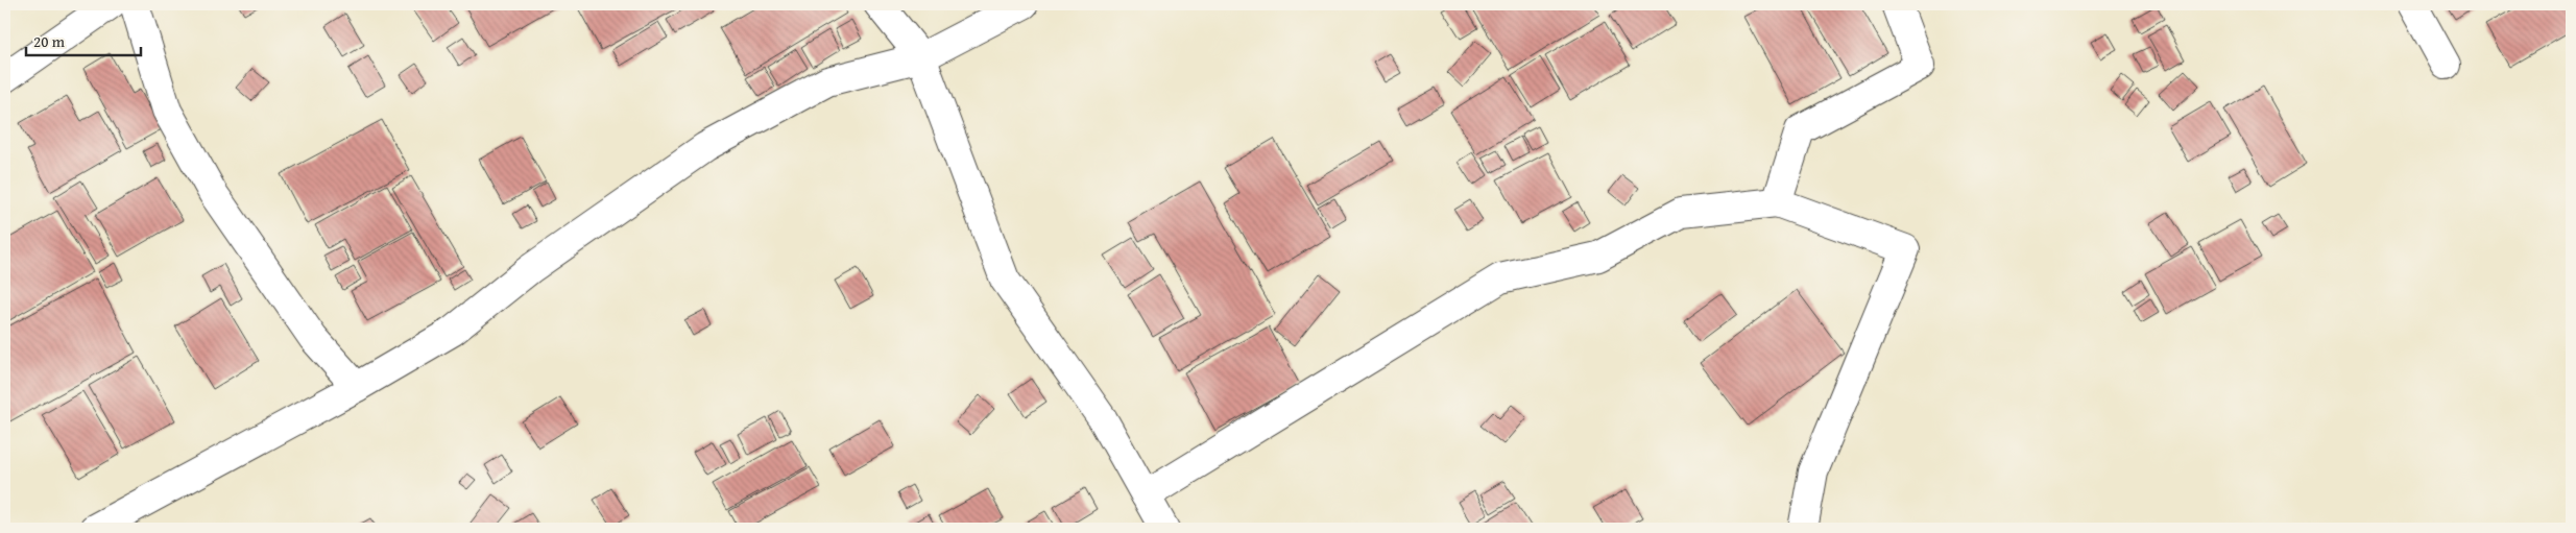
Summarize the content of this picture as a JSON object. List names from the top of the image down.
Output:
{
  "scale_bar": "20 m"
}
